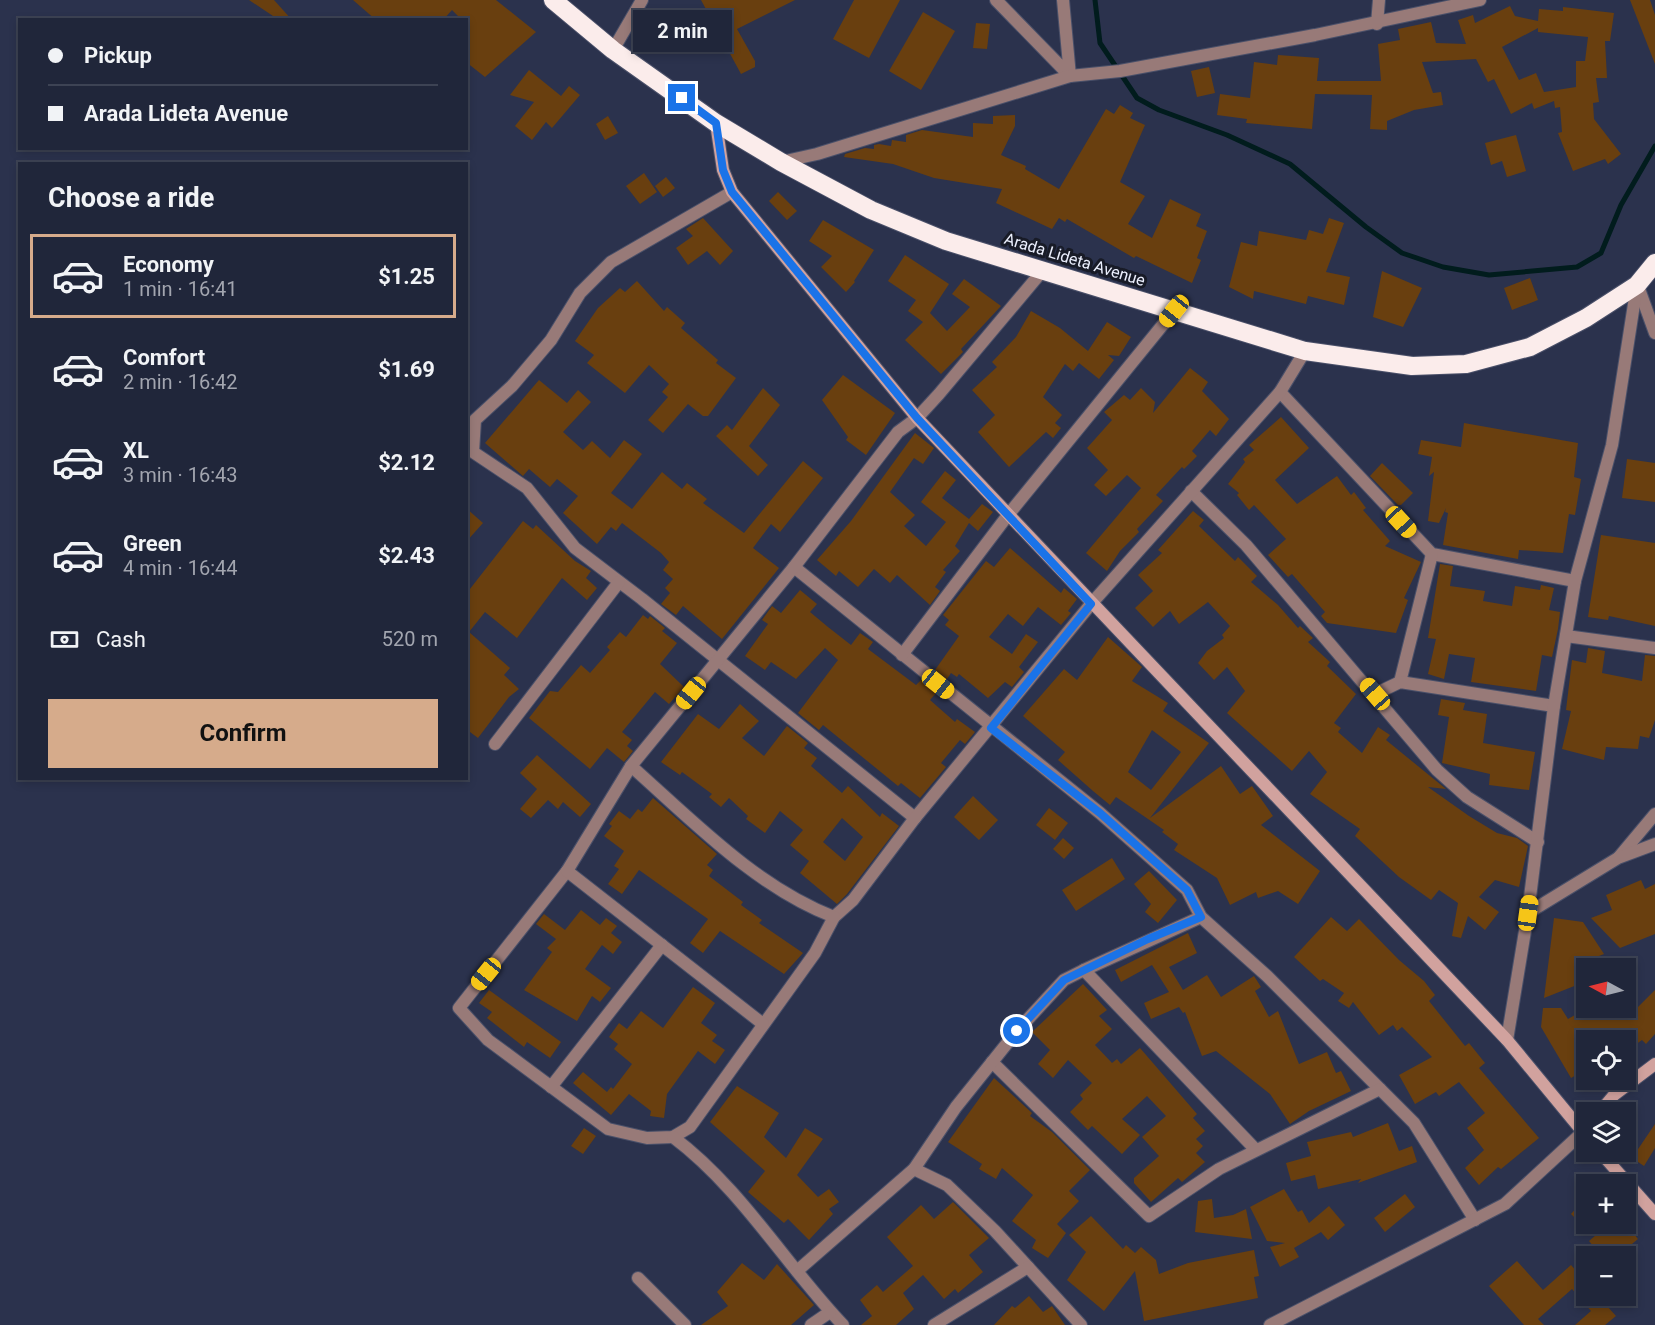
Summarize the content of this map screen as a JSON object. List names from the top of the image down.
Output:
{
  "streets": {
    "highway": ["Arada Lideta Avenue"]
  },
  "north": "left",
  "page": {
    "bubble": "2 min",
    "banner": ["Pickup", "Arada Lideta Avenue"],
    "heading": "Choose a ride",
    "list": [
      {
        "name": "Economy",
        "note": "1 min · 16:41",
        "value": "$1.25"
      },
      {
        "name": "Comfort",
        "note": "2 min · 16:42",
        "value": "$1.69"
      },
      {
        "name": "XL",
        "note": "3 min · 16:43",
        "value": "$2.12"
      },
      {
        "name": "Green",
        "note": "4 min · 16:44",
        "value": "$2.43"
      }
    ],
    "pay": ["Cash", "520 m"],
    "buttons": "Confirm",
    "map_buttons": ["+", "−"]
  }
}
